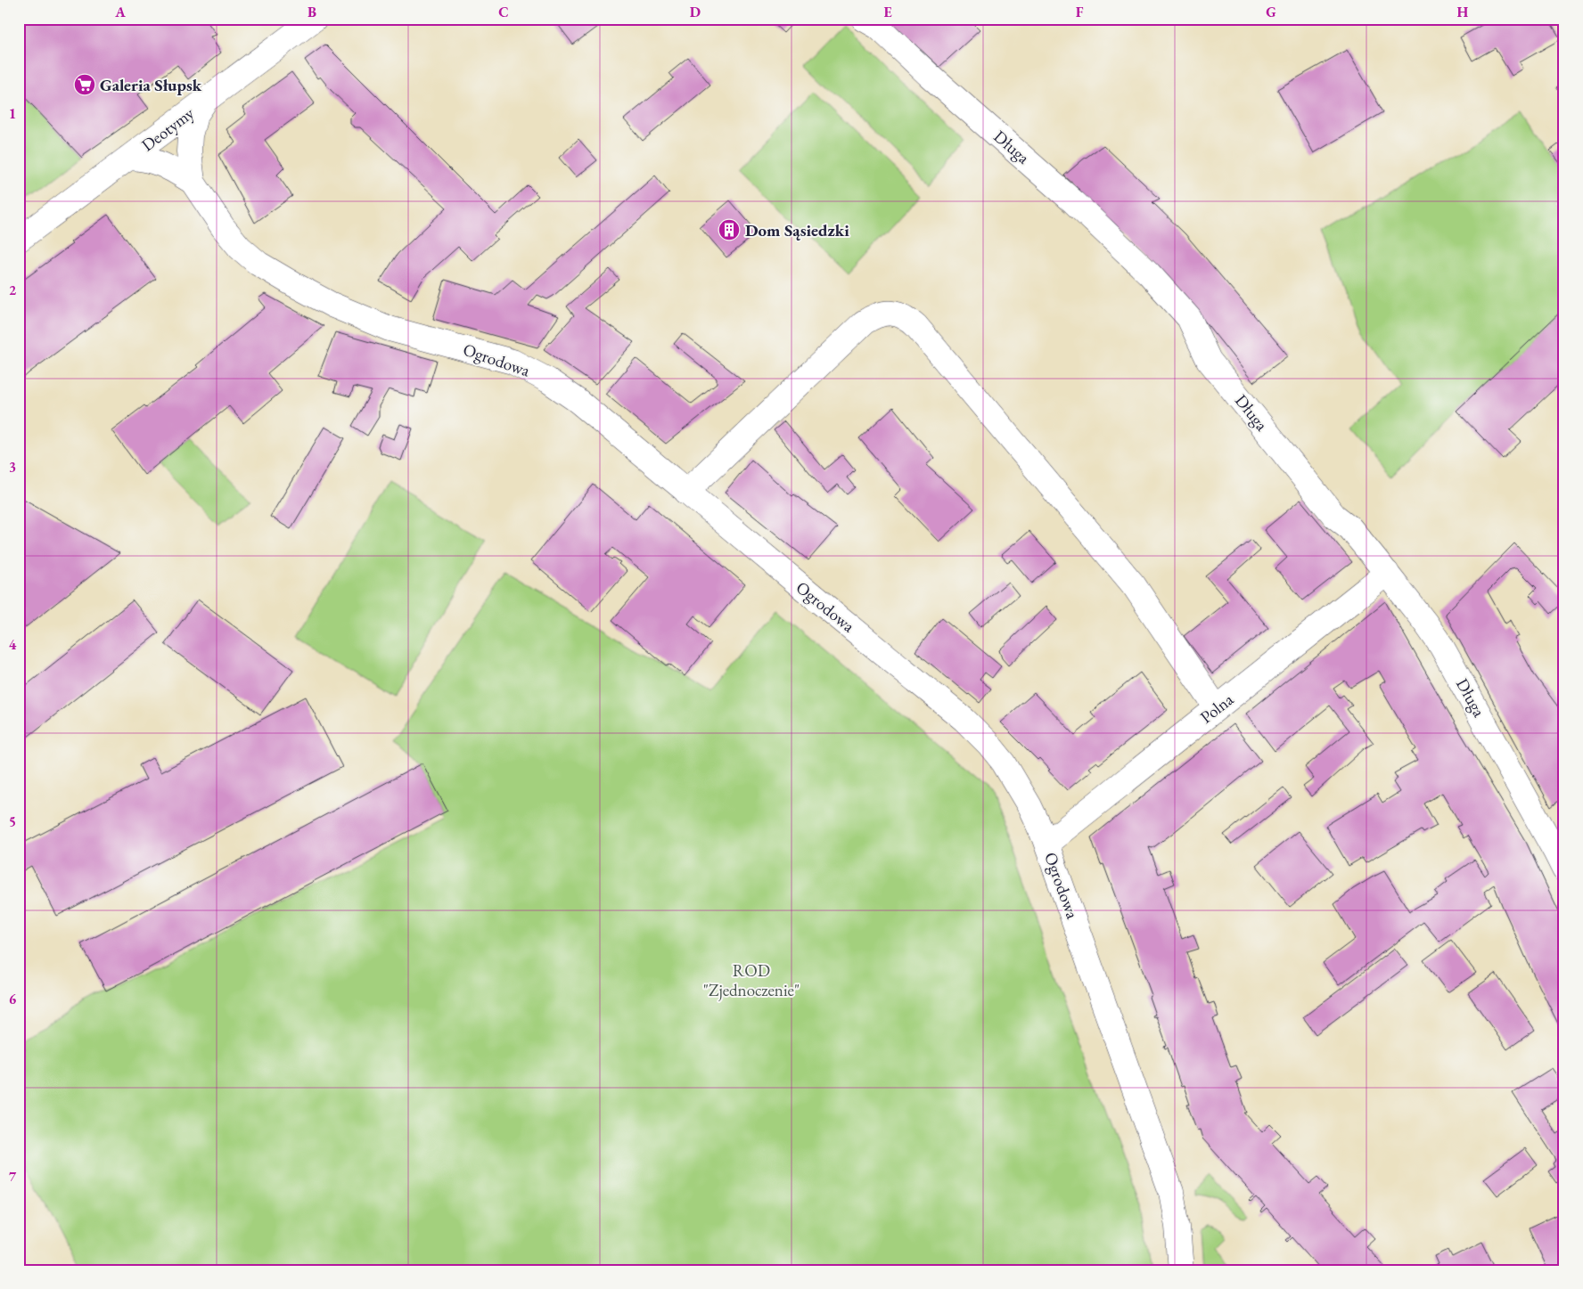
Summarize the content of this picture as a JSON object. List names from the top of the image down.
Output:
{
  "streets": {
    "street": [
      "Deotymy",
      "Długa",
      "Ogrodowa",
      "Polna"
    ]
  },
  "crossings": [
    ["Deotymy", "Ogrodowa"],
    ["Długa", "Polna"],
    ["Ogrodowa", "Polna"]
  ],
  "parks": ["ROD \"Zjednoczenie\""],
  "places": {
    "supermarket": ["Galeria Słupsk"],
    "building": ["Dom Sąsiedzki"]
  },
  "grid": {
    "columns": [
      "A",
      "B",
      "C",
      "D",
      "E",
      "F",
      "G",
      "H"
    ],
    "rows": [
      "1",
      "2",
      "3",
      "4",
      "5",
      "6",
      "7"
    ]
  }
}
